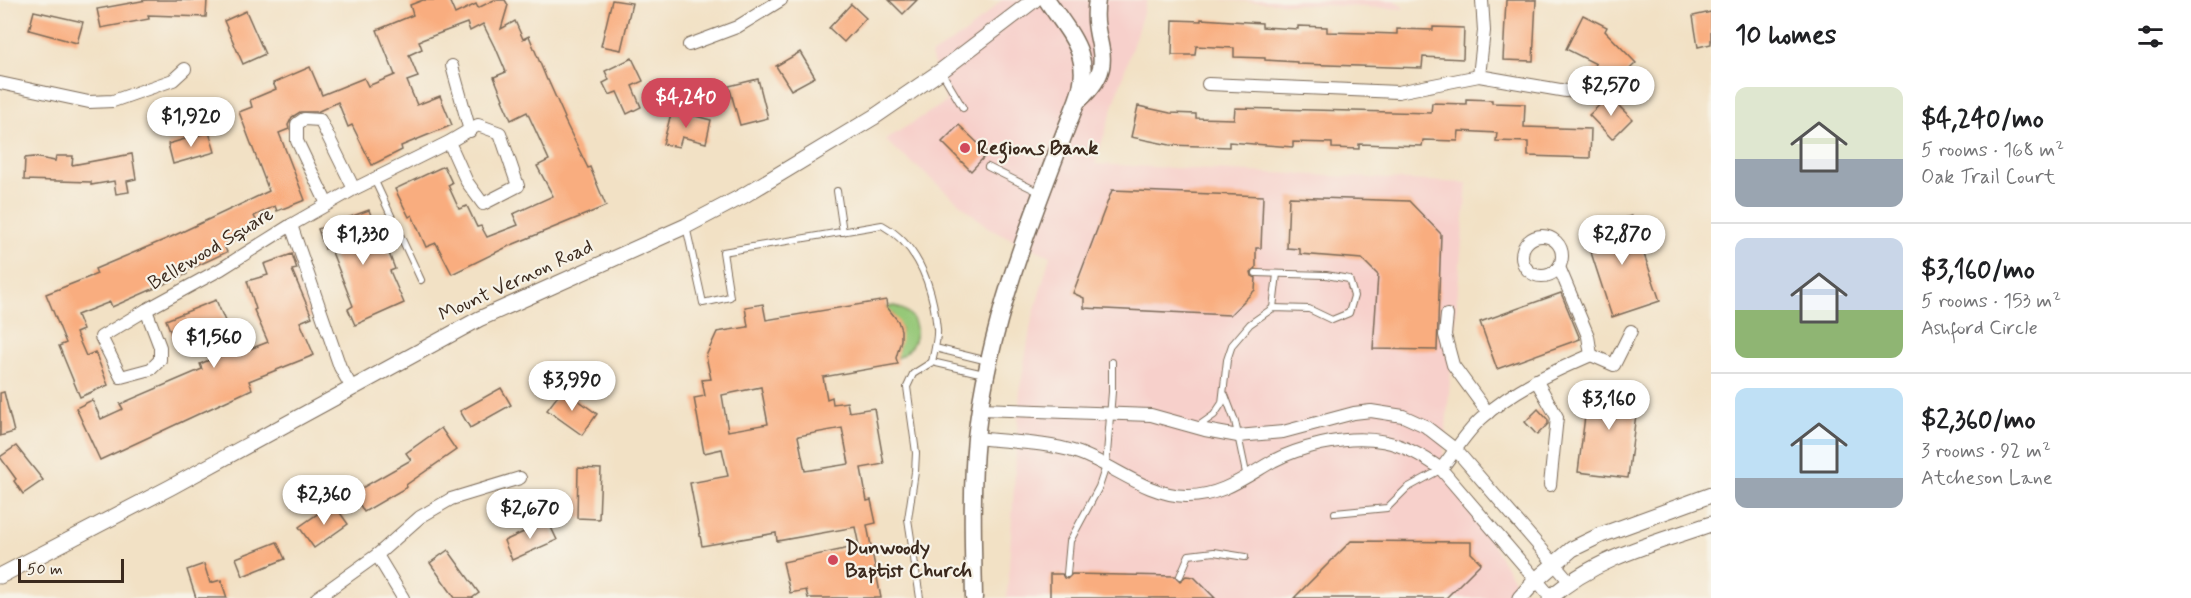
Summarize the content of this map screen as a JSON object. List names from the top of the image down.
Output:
{
  "streets": {
    "street": ["Bellewood Square", "Mount Vernon Road"]
  },
  "places": ["Regions Bank", "Dunwoody Baptist Church"],
  "scale_bar": "50 m",
  "page": {
    "heading": "10 homes",
    "price": [
      "$2,570",
      "$4,240",
      "$1,920",
      "$1,330",
      "$2,870",
      "$1,560",
      "$3,990",
      "$3,160",
      "$2,360",
      "$2,670"
    ],
    "list": [
      {
        "name": "$4,240/mo",
        "note": "5 rooms · 168 m² · Oak Trail Court"
      },
      {
        "name": "$3,160/mo",
        "note": "5 rooms · 153 m² · Ashford Circle"
      },
      {
        "name": "$2,360/mo",
        "note": "3 rooms · 92 m² · Atcheson Lane"
      }
    ],
    "scale": "50 m"
  }
}
